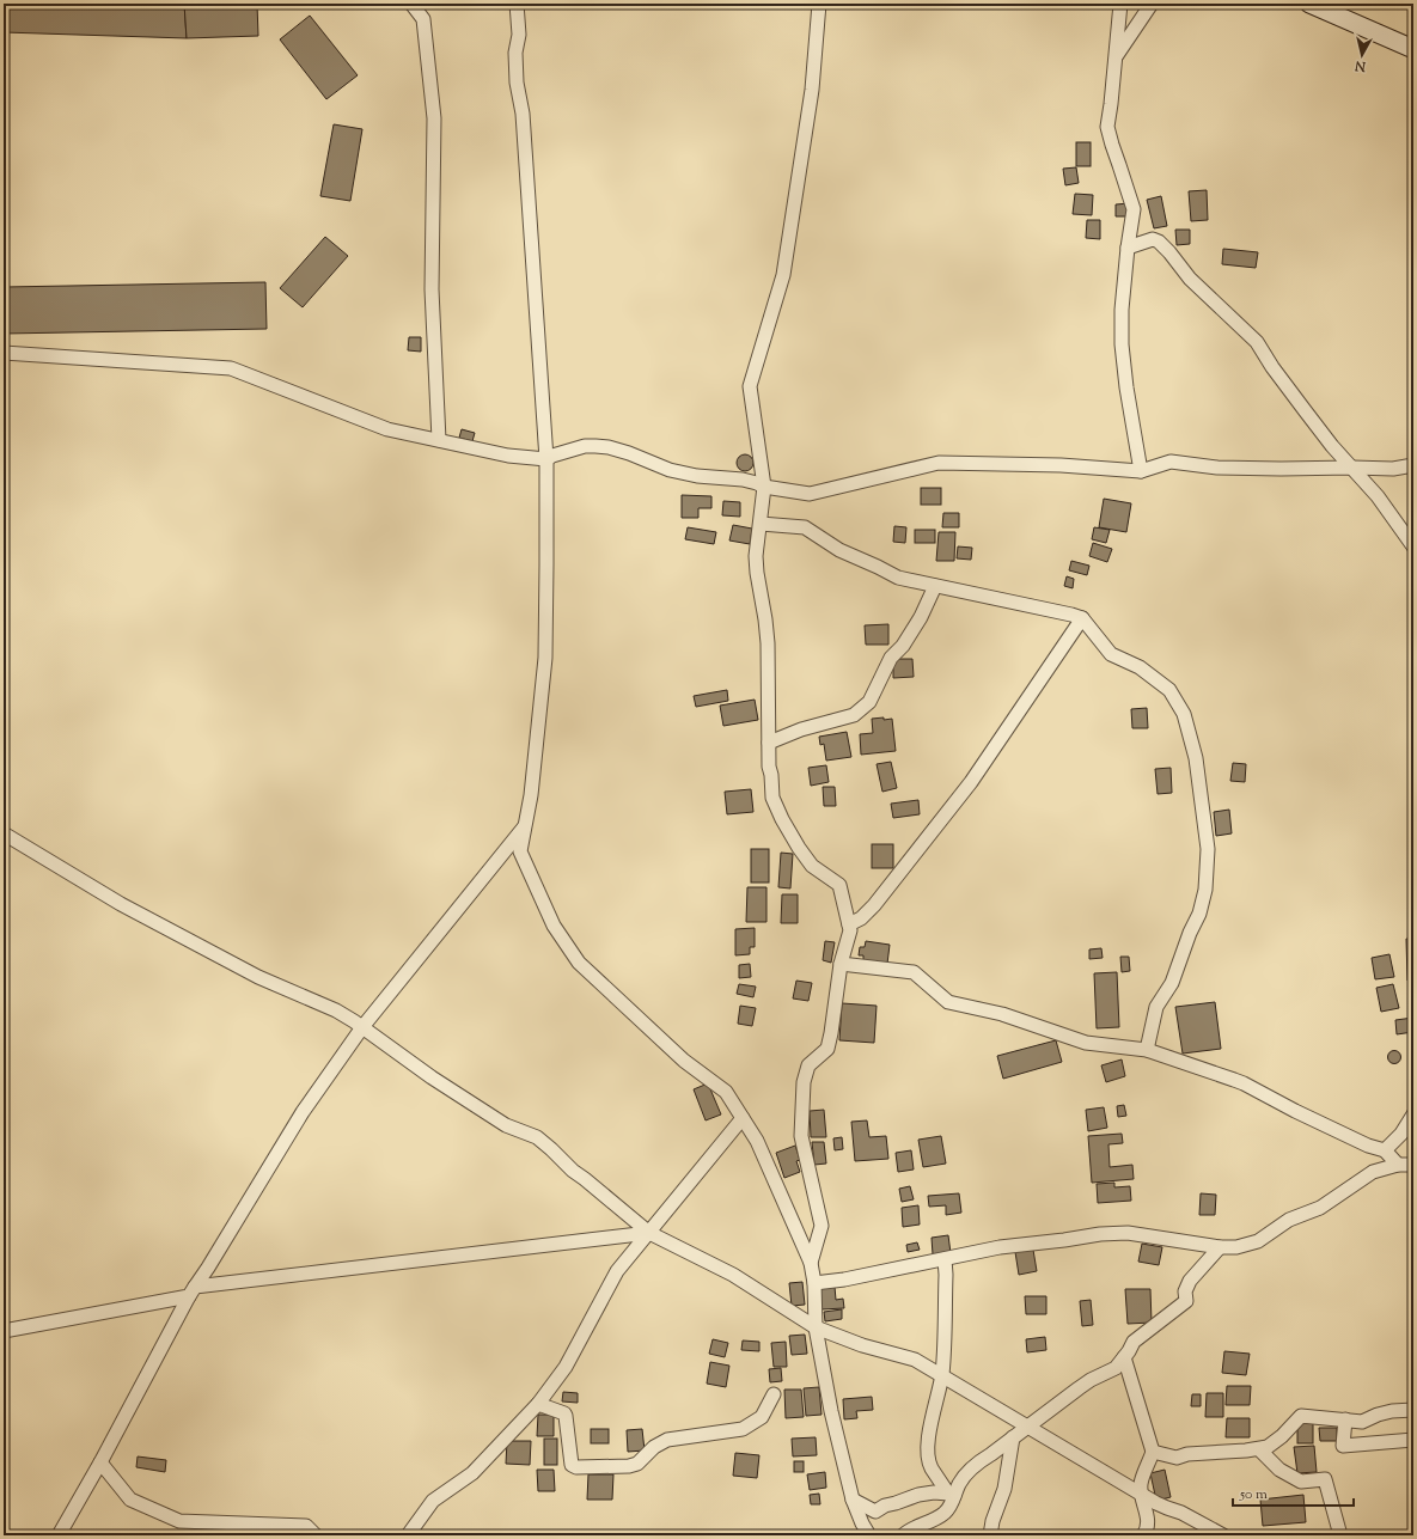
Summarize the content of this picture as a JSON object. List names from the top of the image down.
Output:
{
  "scale_bar": "50 m",
  "north": "bottom"
}
